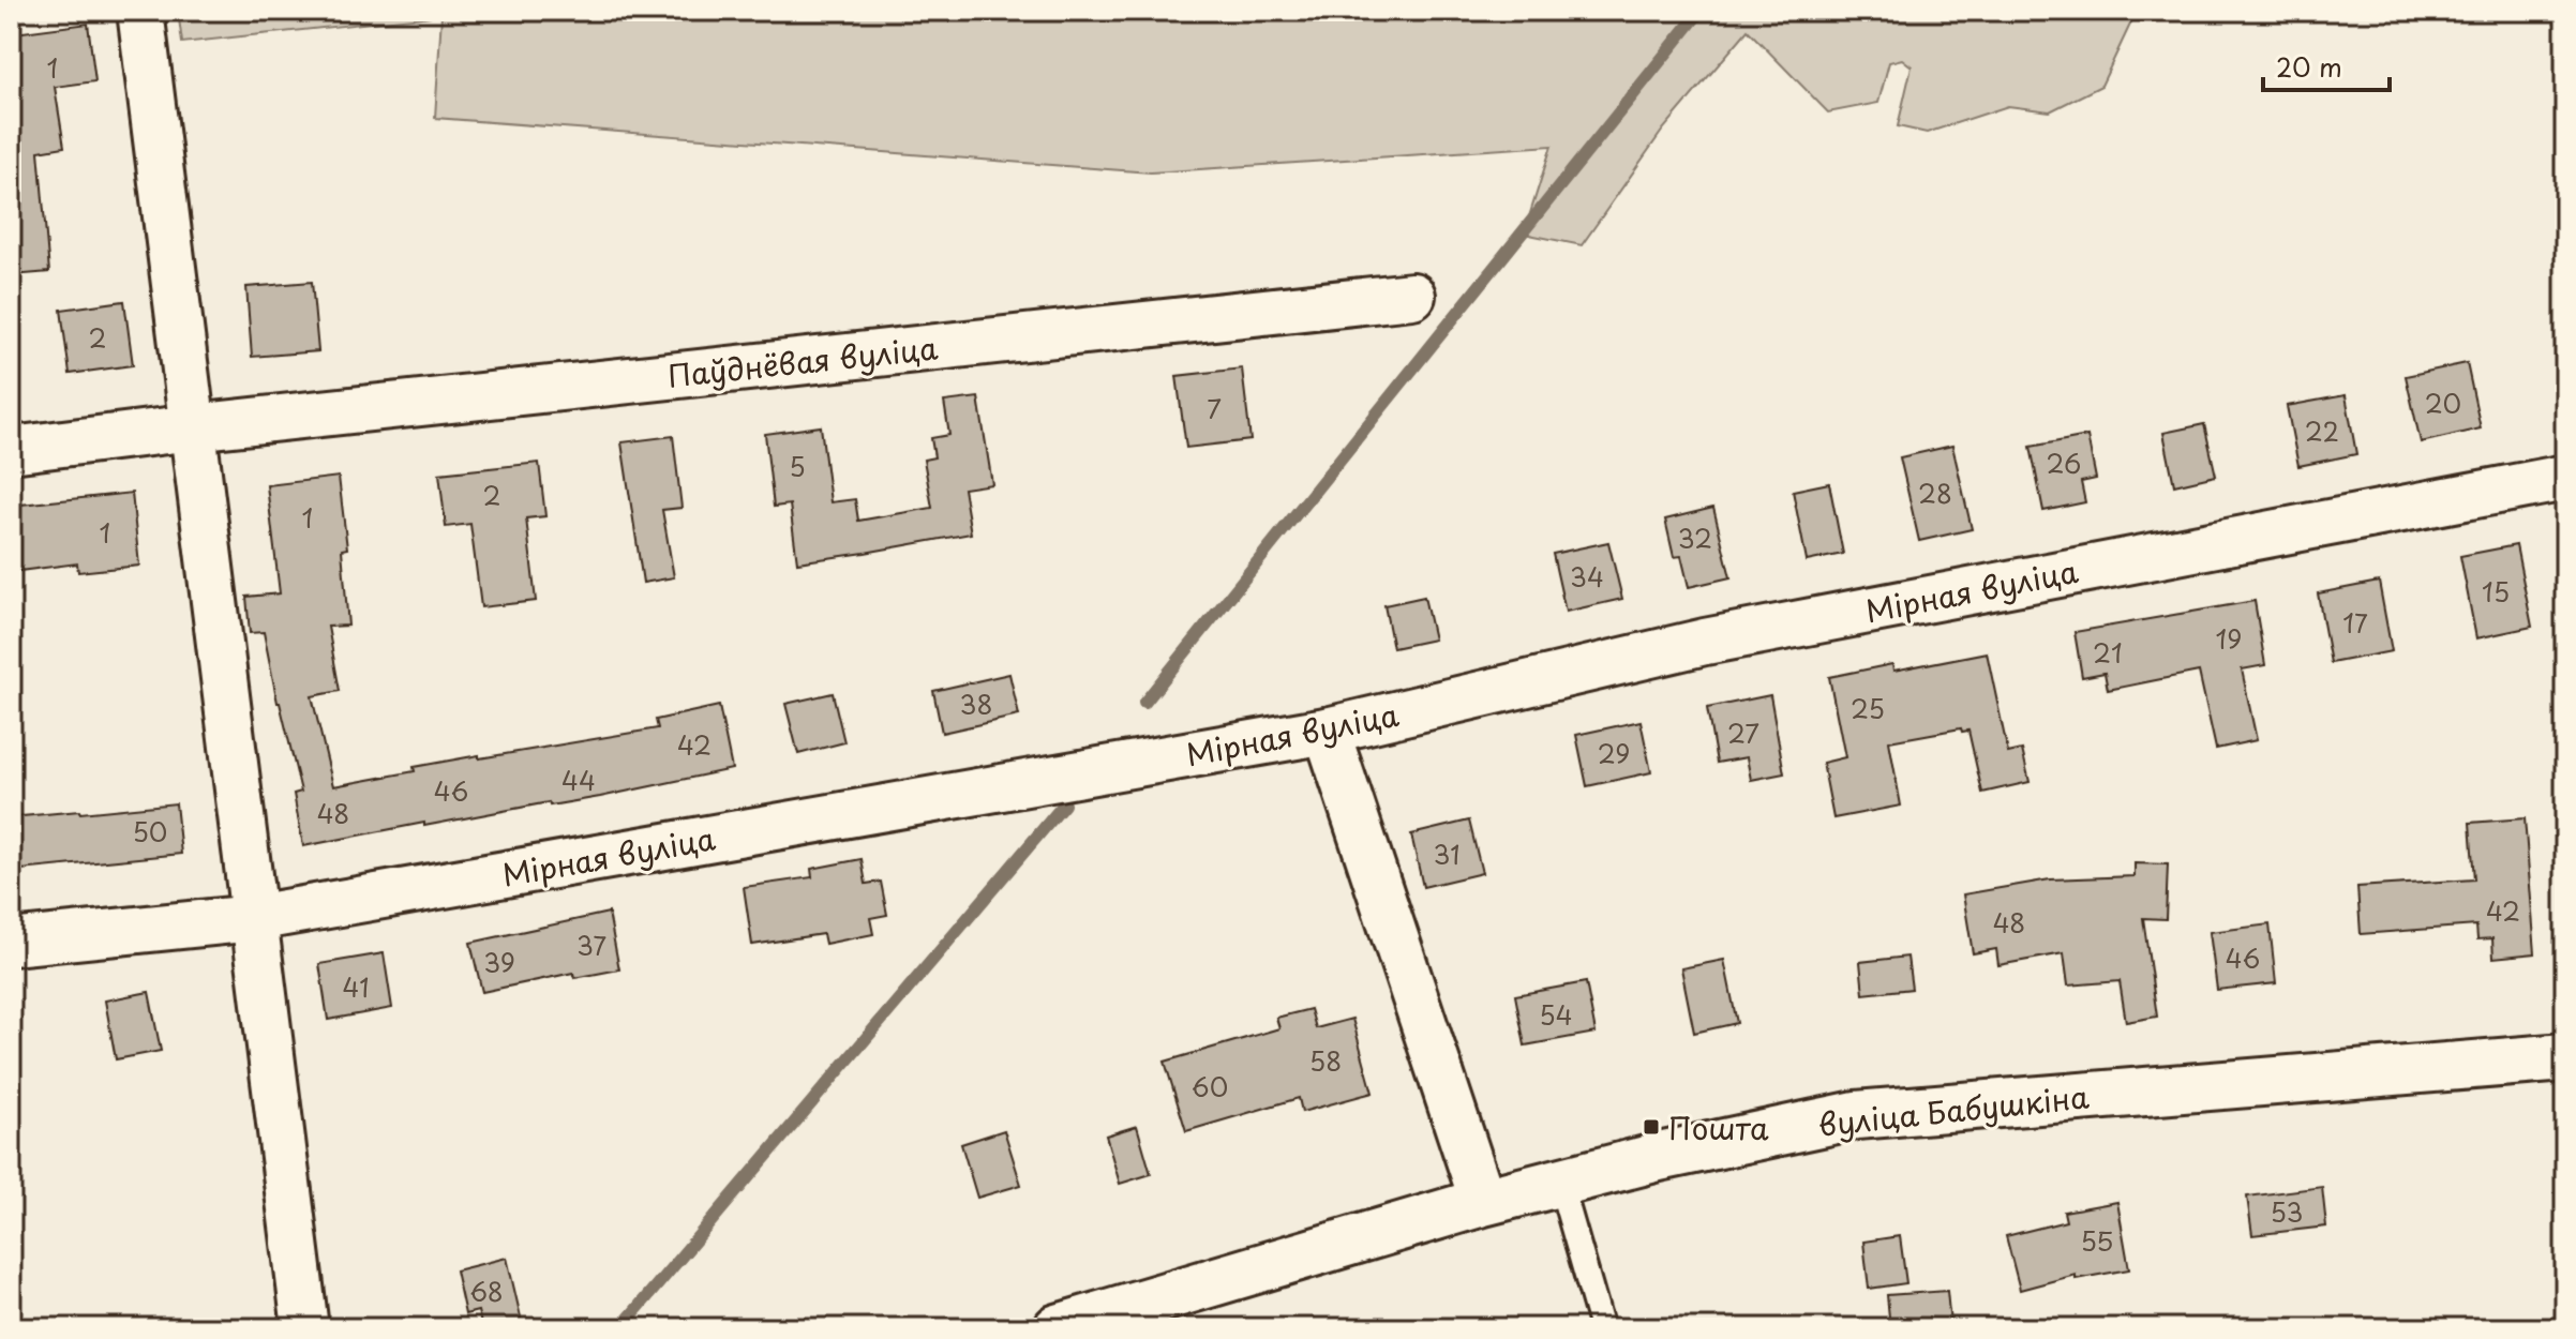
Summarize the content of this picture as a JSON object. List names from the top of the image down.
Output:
{
  "streets": {
    "street": ["Паўднёвая вуліца", "Мірная вуліца", "вуліца Бабушкіна"]
  },
  "places": {
    "transit": ["Пошта"]
  },
  "house_numbers": [
    "1",
    "2",
    "20",
    "7",
    "22",
    "26",
    "5",
    "28",
    "2",
    "1",
    "1",
    "32",
    "34",
    "15",
    "17",
    "19",
    "21",
    "38",
    "25",
    "27",
    "42",
    "29",
    "44",
    "46",
    "48",
    "50",
    "31",
    "42",
    "48",
    "37",
    "46",
    "39",
    "41",
    "54",
    "58",
    "60",
    "53",
    "55",
    "68"
  ],
  "scale_bar": "20 m"
}
